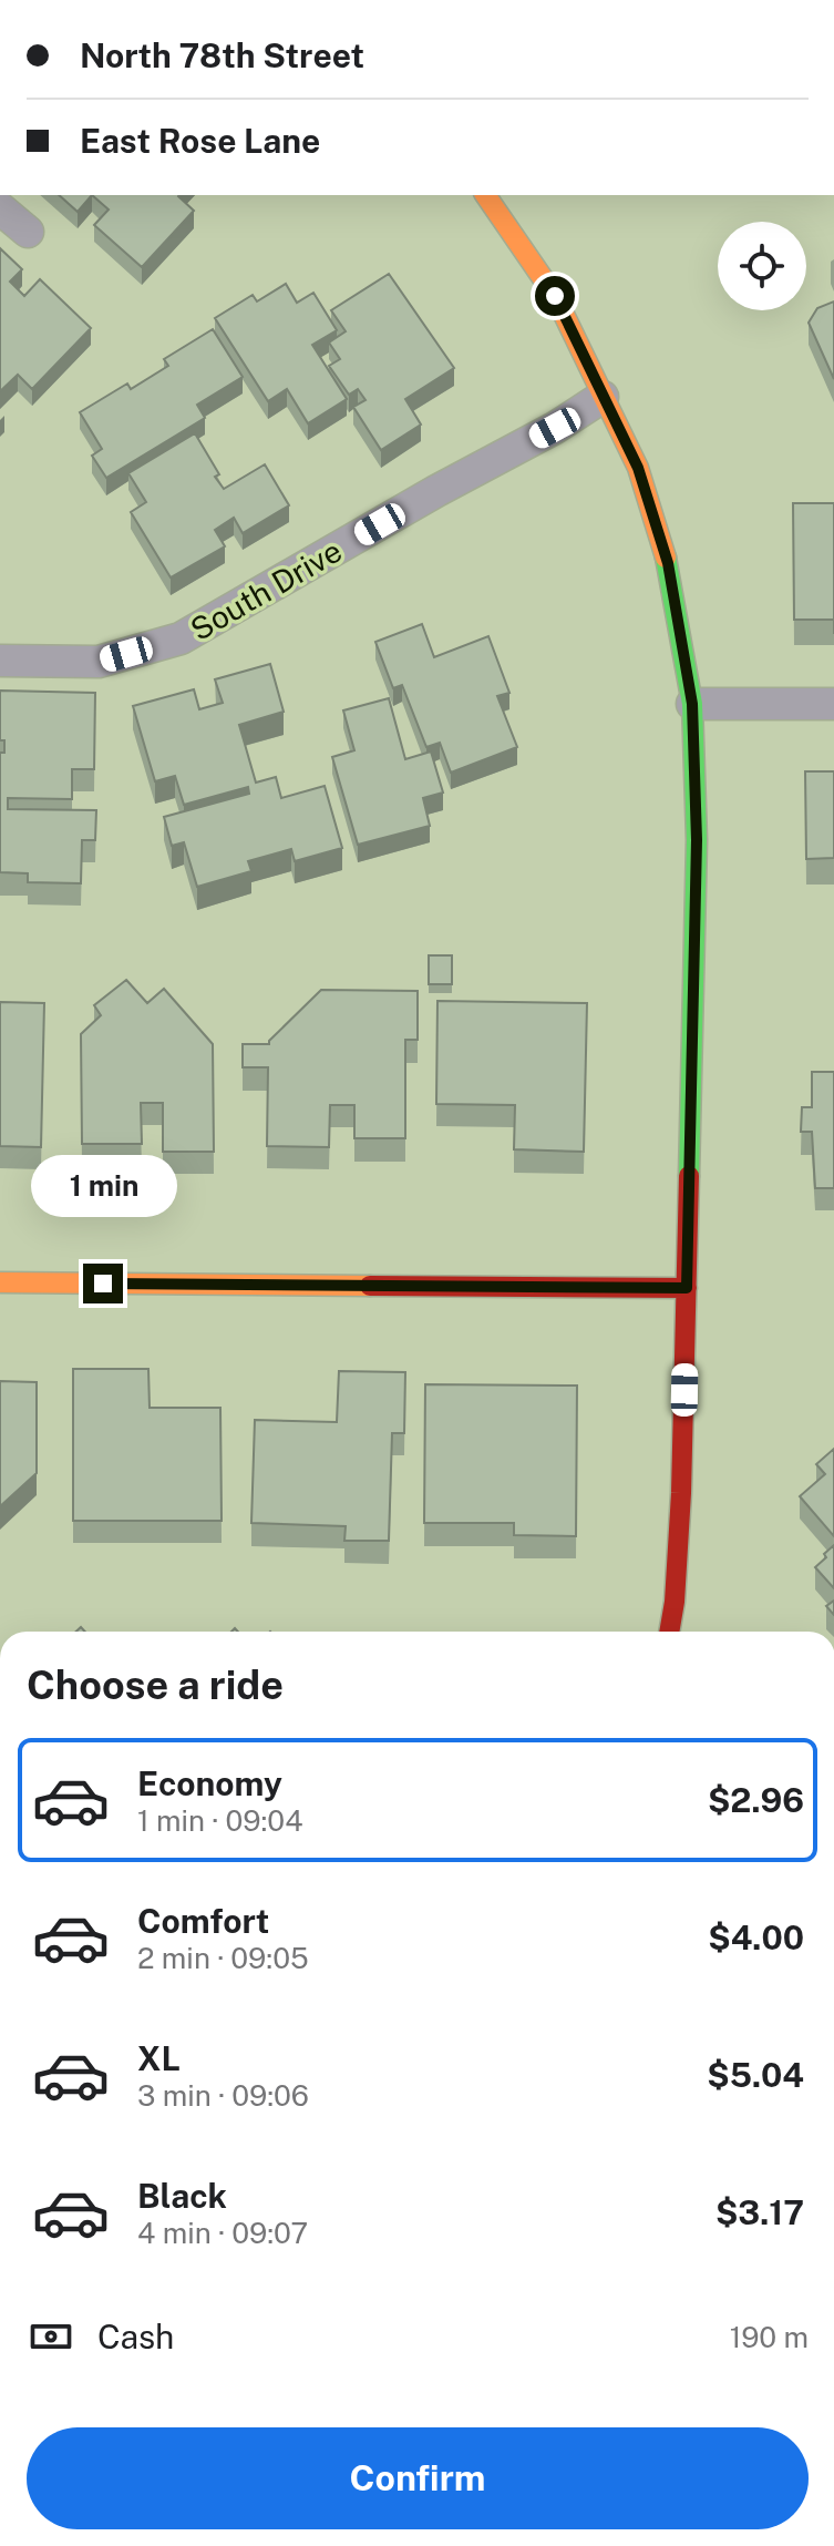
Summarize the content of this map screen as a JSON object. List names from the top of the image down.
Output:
{
  "streets": {
    "lane": ["South Drive"]
  },
  "page": {
    "banner": ["North 78th Street", "East Rose Lane"],
    "bubble": "1 min",
    "heading": "Choose a ride",
    "list": [
      {
        "name": "Economy",
        "note": "1 min · 09:04",
        "value": "$2.96"
      },
      {
        "name": "Comfort",
        "note": "2 min · 09:05",
        "value": "$4.00"
      },
      {
        "name": "XL",
        "note": "3 min · 09:06",
        "value": "$5.04"
      },
      {
        "name": "Black",
        "note": "4 min · 09:07",
        "value": "$3.17"
      }
    ],
    "pay": ["Cash", "190 m"],
    "buttons": "Confirm"
  }
}
